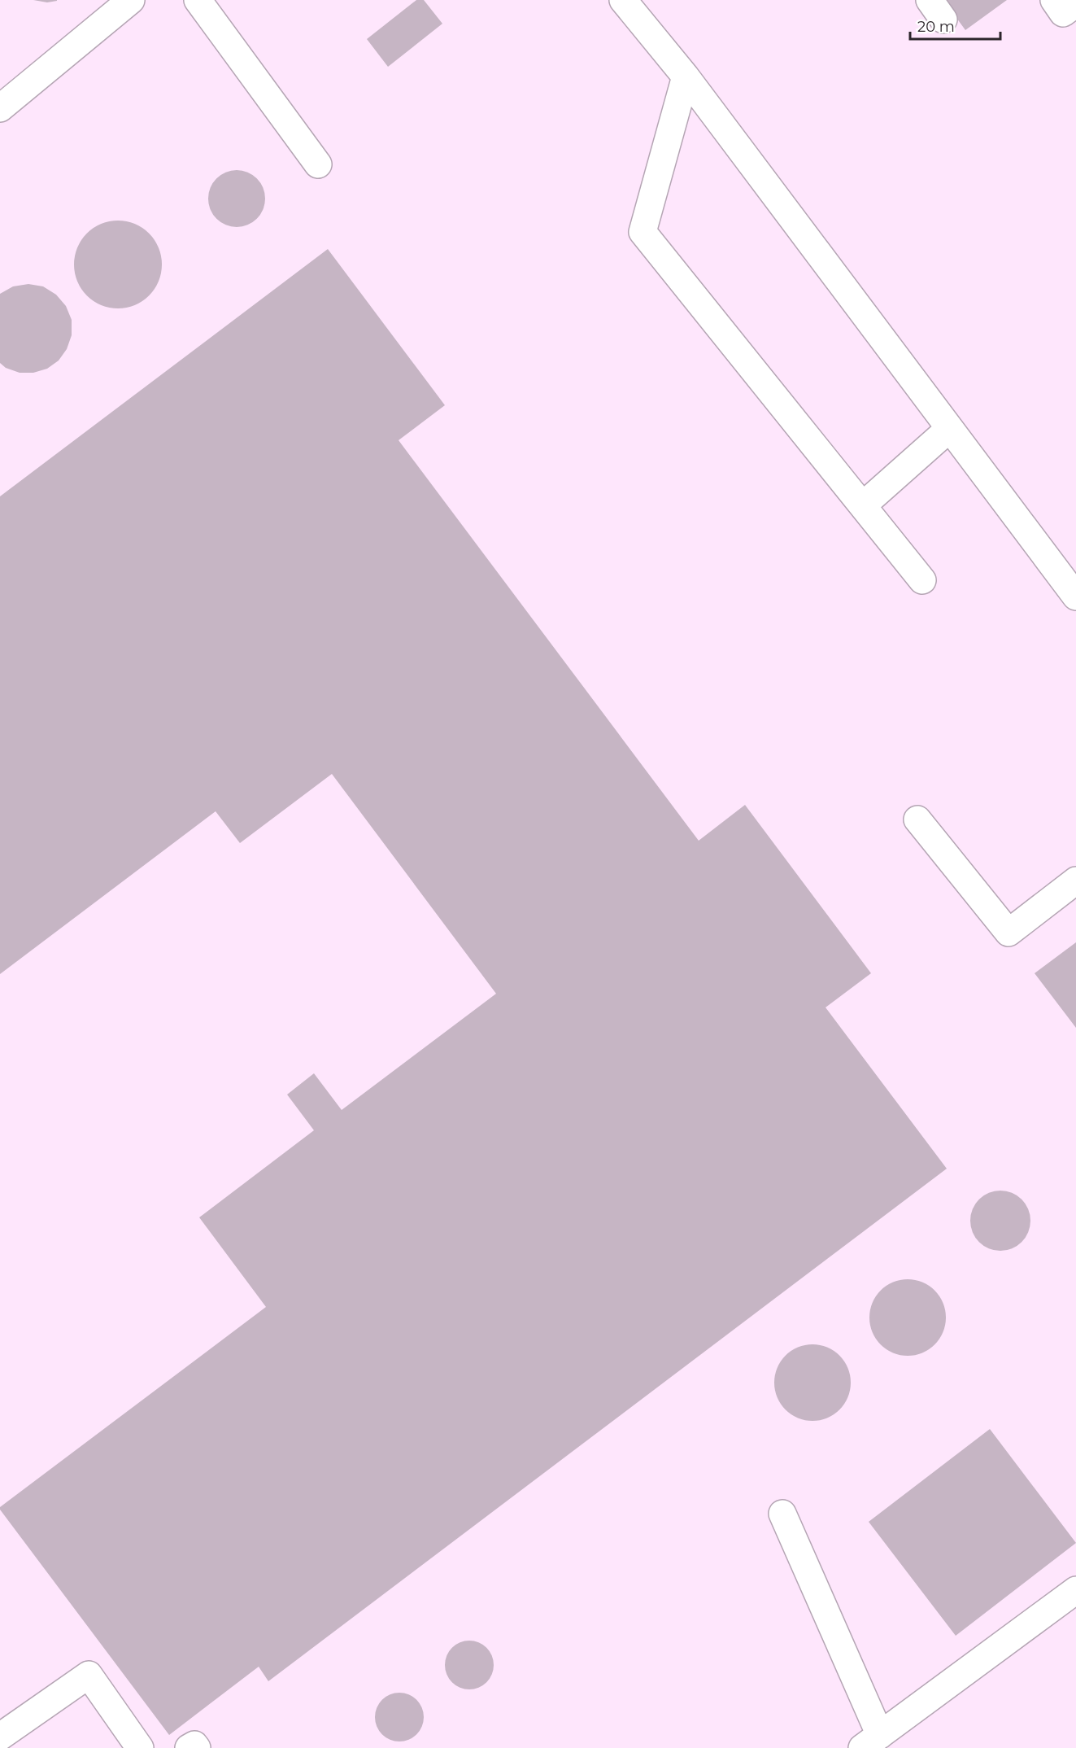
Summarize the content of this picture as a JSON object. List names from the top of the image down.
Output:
{
  "scale_bar": "20 m"
}
